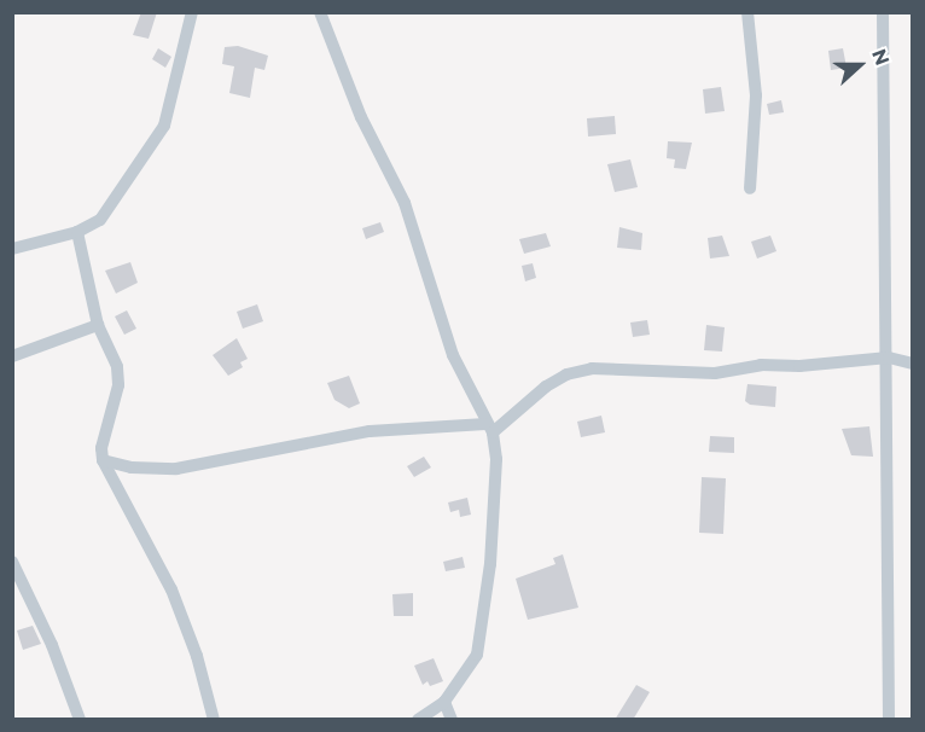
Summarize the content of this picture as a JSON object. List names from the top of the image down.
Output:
{
  "north": "right"
}
